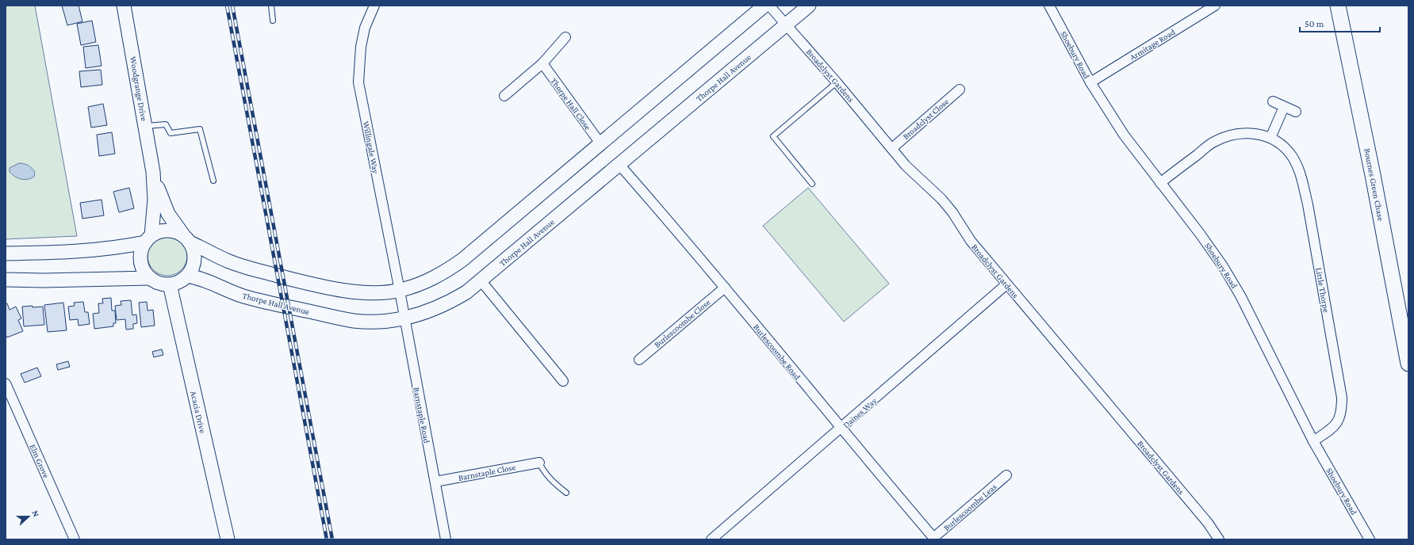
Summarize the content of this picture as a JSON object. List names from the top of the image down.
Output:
{
  "streets": {
    "main road": ["Bournes Green Chase"],
    "street": [
      "Armitage Road",
      "Shoebury Road",
      "Broadclyst Gardens",
      "Thorpe Hall Avenue",
      "Woodgrange Drive",
      "Thorpe Hall Close",
      "Broadclyst Close",
      "Willingale Way",
      "Little Thorpe",
      "Burlescoombe Close",
      "Burlescoombe Road",
      "Acacia Drive",
      "Daines Way",
      "Barnstaple Road",
      "Elm Grove",
      "Barnstaple Close",
      "Burlescoombe Leas"
    ]
  },
  "crossings": [
    ["Armitage Road", "Shoebury Road"],
    ["Shoebury Road", "Little Thorpe"],
    ["Broadclyst Gardens", "Thorpe Hall Avenue"],
    ["Broadclyst Gardens", "Broadclyst Close"],
    ["Broadclyst Gardens", "Daines Way"],
    ["Thorpe Hall Avenue", "Woodgrange Drive"],
    ["Thorpe Hall Avenue", "Burlescoombe Road"],
    ["Thorpe Hall Avenue", "Acacia Drive"],
    ["Thorpe Hall Avenue", "Barnstaple Road"],
    ["Woodgrange Drive", "Acacia Drive"],
    ["Willingale Way", "Barnstaple Road"],
    ["Burlescoombe Close", "Burlescoombe Road"],
    ["Burlescoombe Road", "Daines Way"],
    ["Burlescoombe Road", "Burlescoombe Leas"],
    ["Barnstaple Road", "Barnstaple Close"]
  ],
  "scale_bar": "50 m",
  "north": "right"
}
